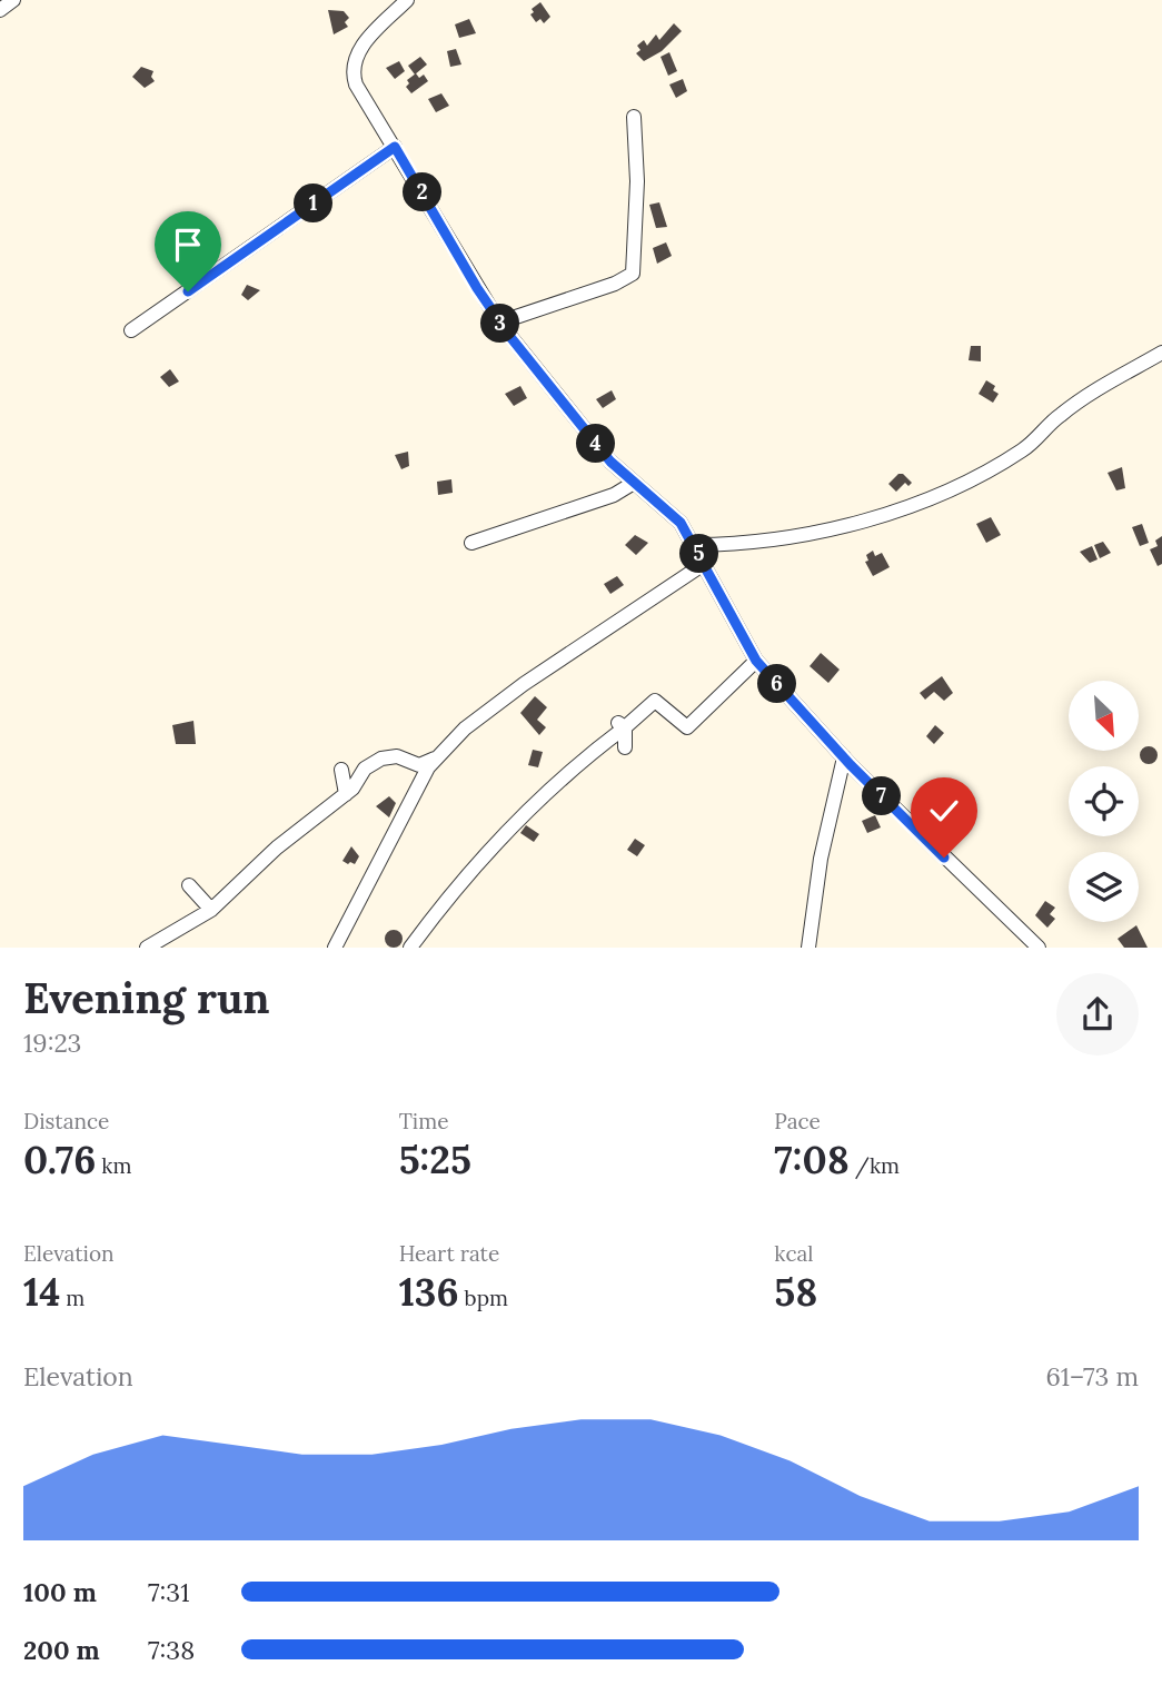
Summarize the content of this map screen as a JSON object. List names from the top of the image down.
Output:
{
  "north": "bottom right",
  "page": {
    "pins": [
      "2",
      "1",
      "3",
      "4",
      "5",
      "6",
      "7"
    ],
    "heading": ["Evening run", "19:23"],
    "stats": [
      ["Distance", "0.76 km"],
      ["Time", "5:25"],
      ["Pace", "7:08 /km"],
      ["Elevation", "14 m"],
      ["Heart rate", "136 bpm"],
      ["kcal", "58"]
    ],
    "chart": ["Elevation", "61–73 m"],
    "list": [
      {
        "name": "100 m",
        "note": "7:31"
      },
      {
        "name": "200 m",
        "note": "7:38"
      }
    ]
  }
}
